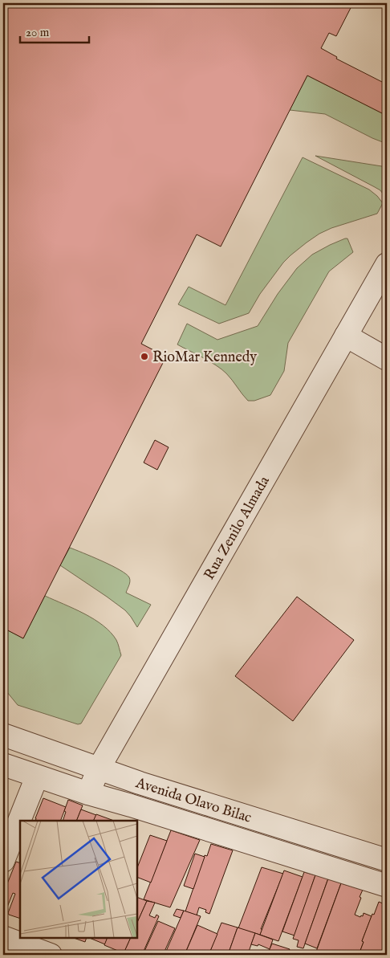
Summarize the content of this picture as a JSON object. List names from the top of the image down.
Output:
{
  "streets": {
    "street": ["Rua Zenilo Almada", "Avenida Olavo Bilac"]
  },
  "crossings": [
    ["Rua Zenilo Almada", "Avenida Olavo Bilac"]
  ],
  "places": ["RioMar Kennedy"],
  "scale_bar": "20 m"
}
